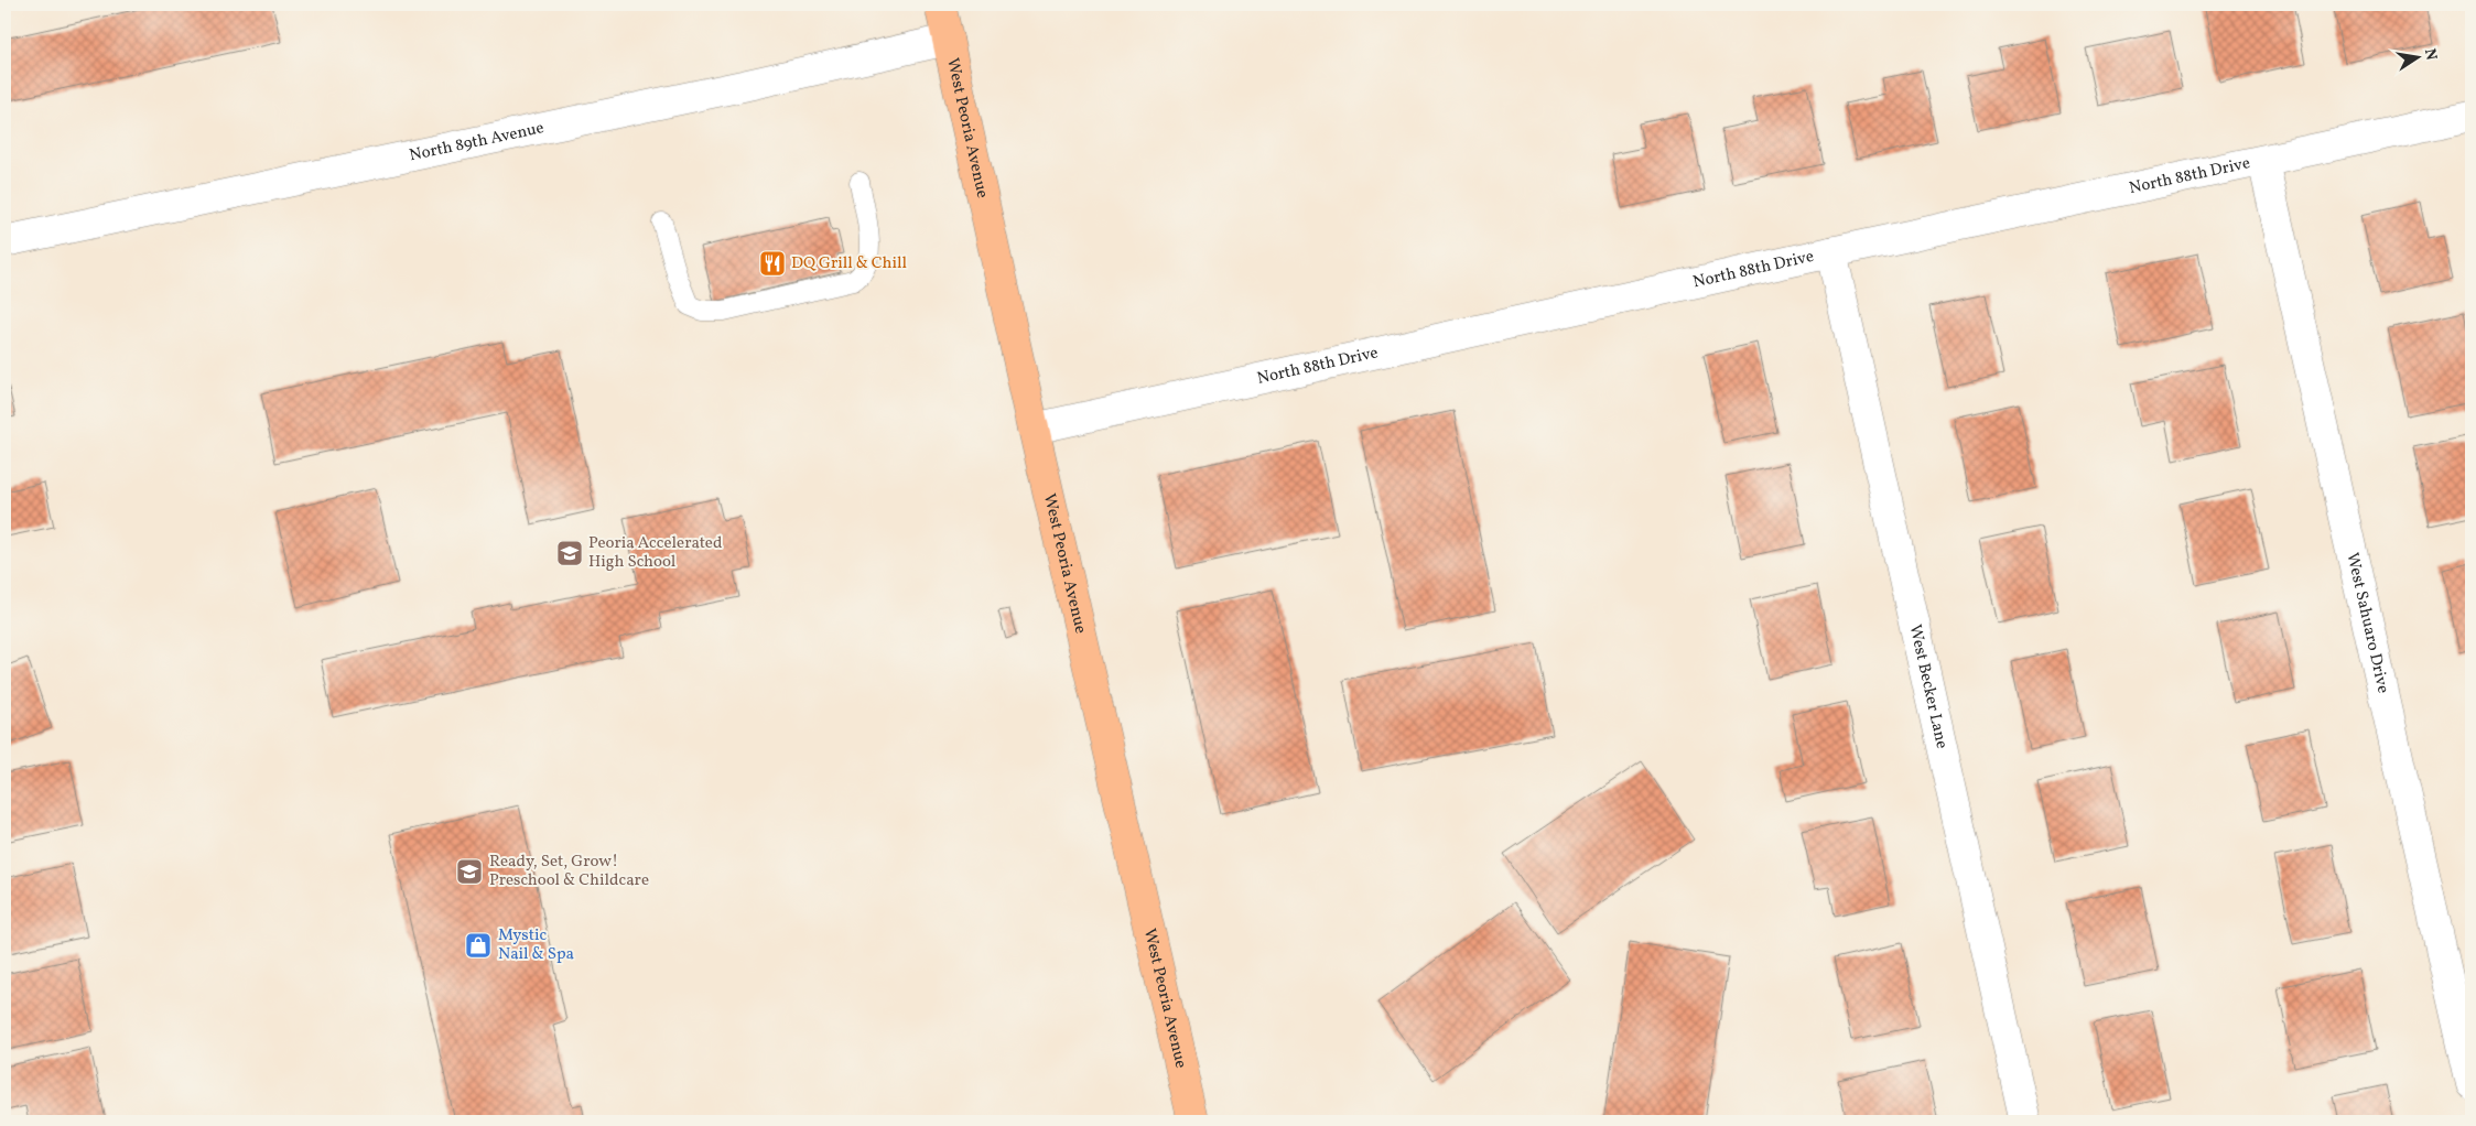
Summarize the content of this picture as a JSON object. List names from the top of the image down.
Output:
{
  "streets": {
    "main road": ["West Peoria Avenue"],
    "street": [
      "North 89th Avenue",
      "North 88th Drive",
      "West Sahuaro Drive",
      "West Becker Lane"
    ]
  },
  "crossings": [
    ["West Peoria Avenue", "North 89th Avenue"],
    ["West Peoria Avenue", "North 88th Drive"],
    ["North 88th Drive", "West Sahuaro Drive"],
    ["North 88th Drive", "West Becker Lane"]
  ],
  "places": {
    "restaurant": ["DQ Grill & Chill"],
    "school or university": ["Peoria Accelerated High School", "Ready, Set, Grow! Preschool & Childcare"],
    "shop": ["Mystic Nail & Spa"]
  },
  "north": "right"
}
